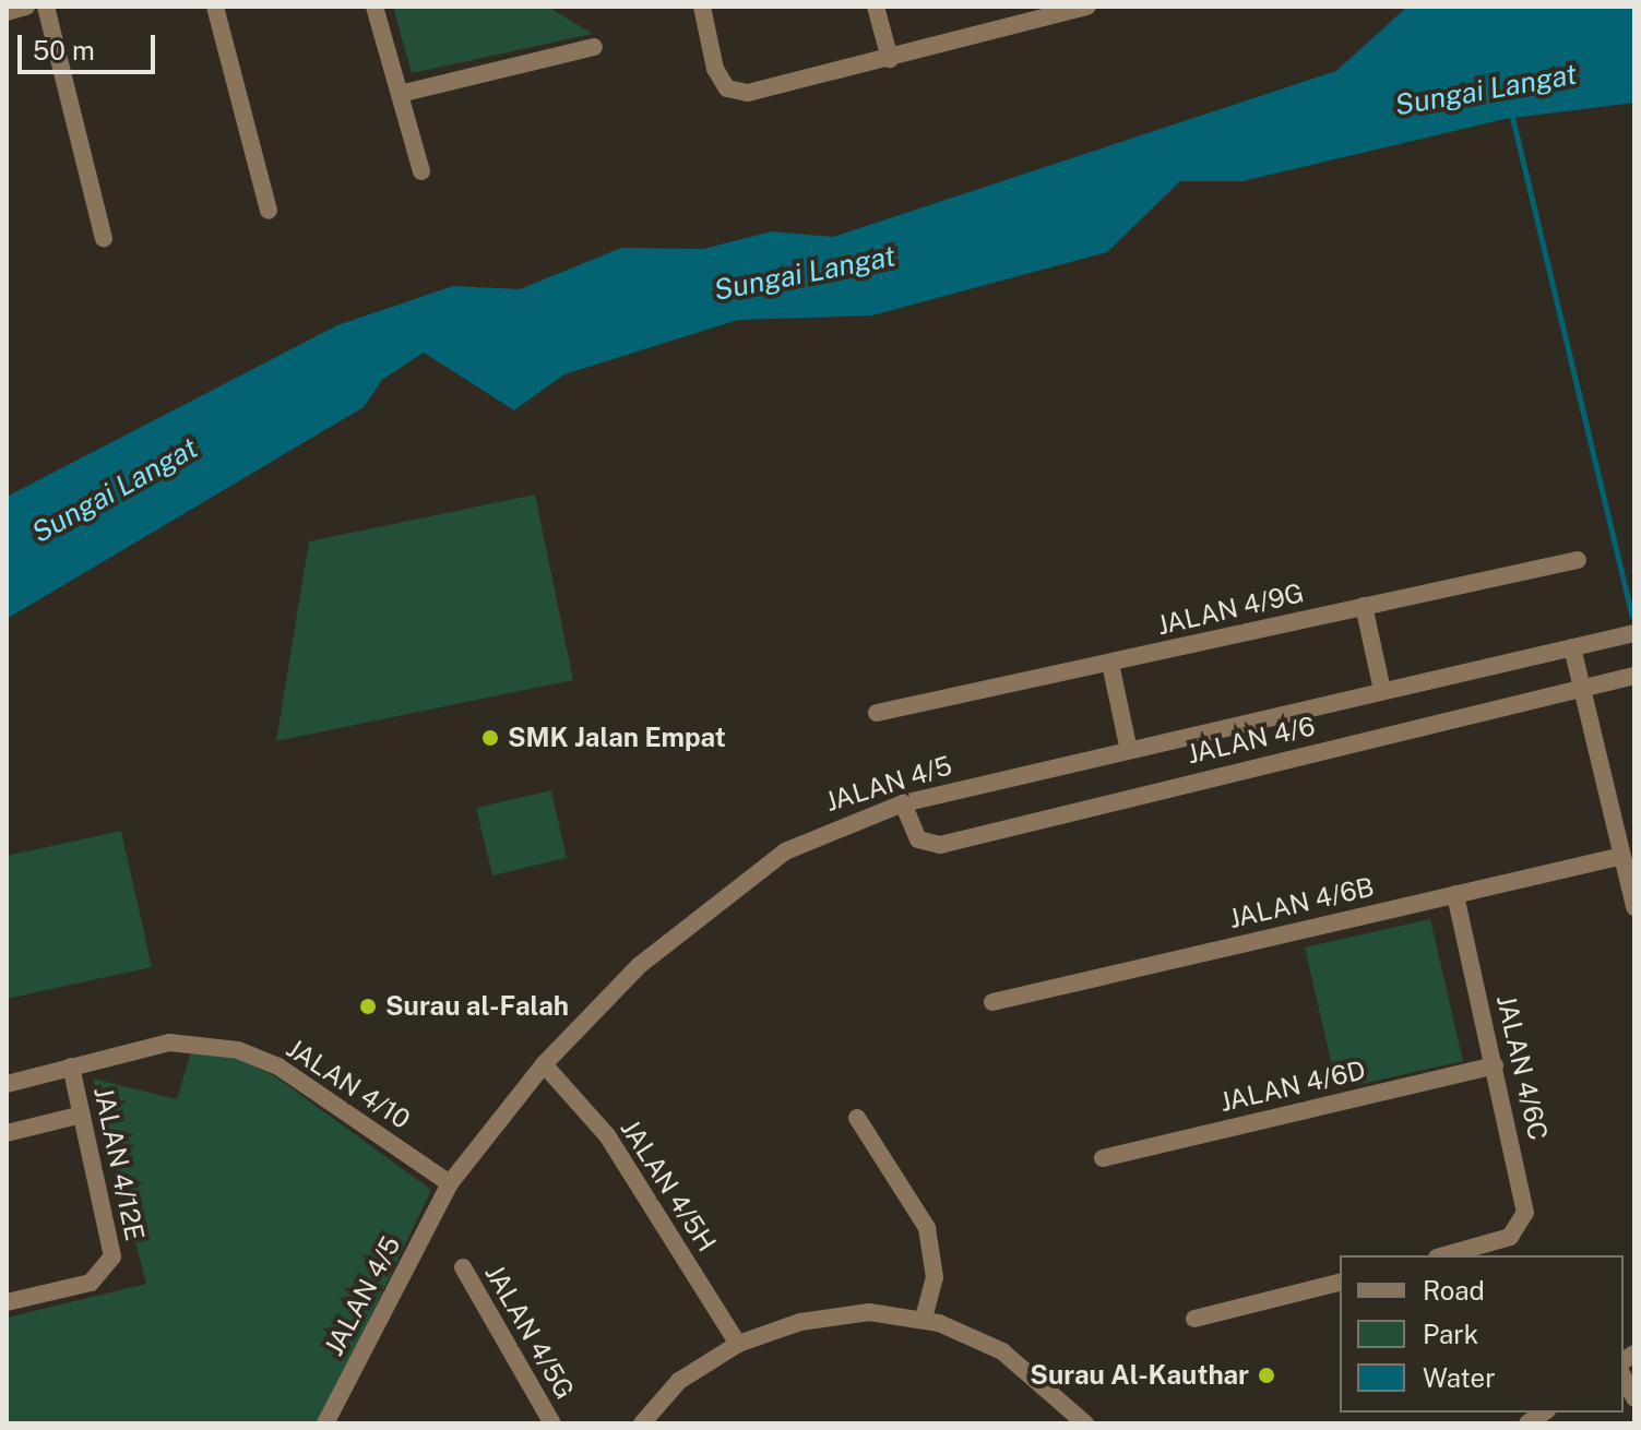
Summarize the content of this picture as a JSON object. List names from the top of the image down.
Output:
{
  "streets": {
    "street": [
      "JALAN 4/9G",
      "JALAN 4/6",
      "JALAN 4/5",
      "JALAN 4/6B",
      "JALAN 4/6C",
      "JALAN 4/10",
      "JALAN 4/6D",
      "JALAN 4/12E",
      "JALAN 4/5H",
      "JALAN 4/5G"
    ]
  },
  "crossings": [
    ["JALAN 4/6", "JALAN 4/5"],
    ["JALAN 4/5", "JALAN 4/10"],
    ["JALAN 4/5", "JALAN 4/5H"],
    ["JALAN 4/6B", "JALAN 4/6C"],
    ["JALAN 4/6C", "JALAN 4/6D"],
    ["JALAN 4/10", "JALAN 4/12E"]
  ],
  "water": ["Sungai Langat"],
  "places": ["SMK Jalan Empat", "Surau al-Falah", "Surau Al-Kauthar"],
  "legend": ["Road", "Park", "Water"],
  "scale_bar": "50 m"
}
